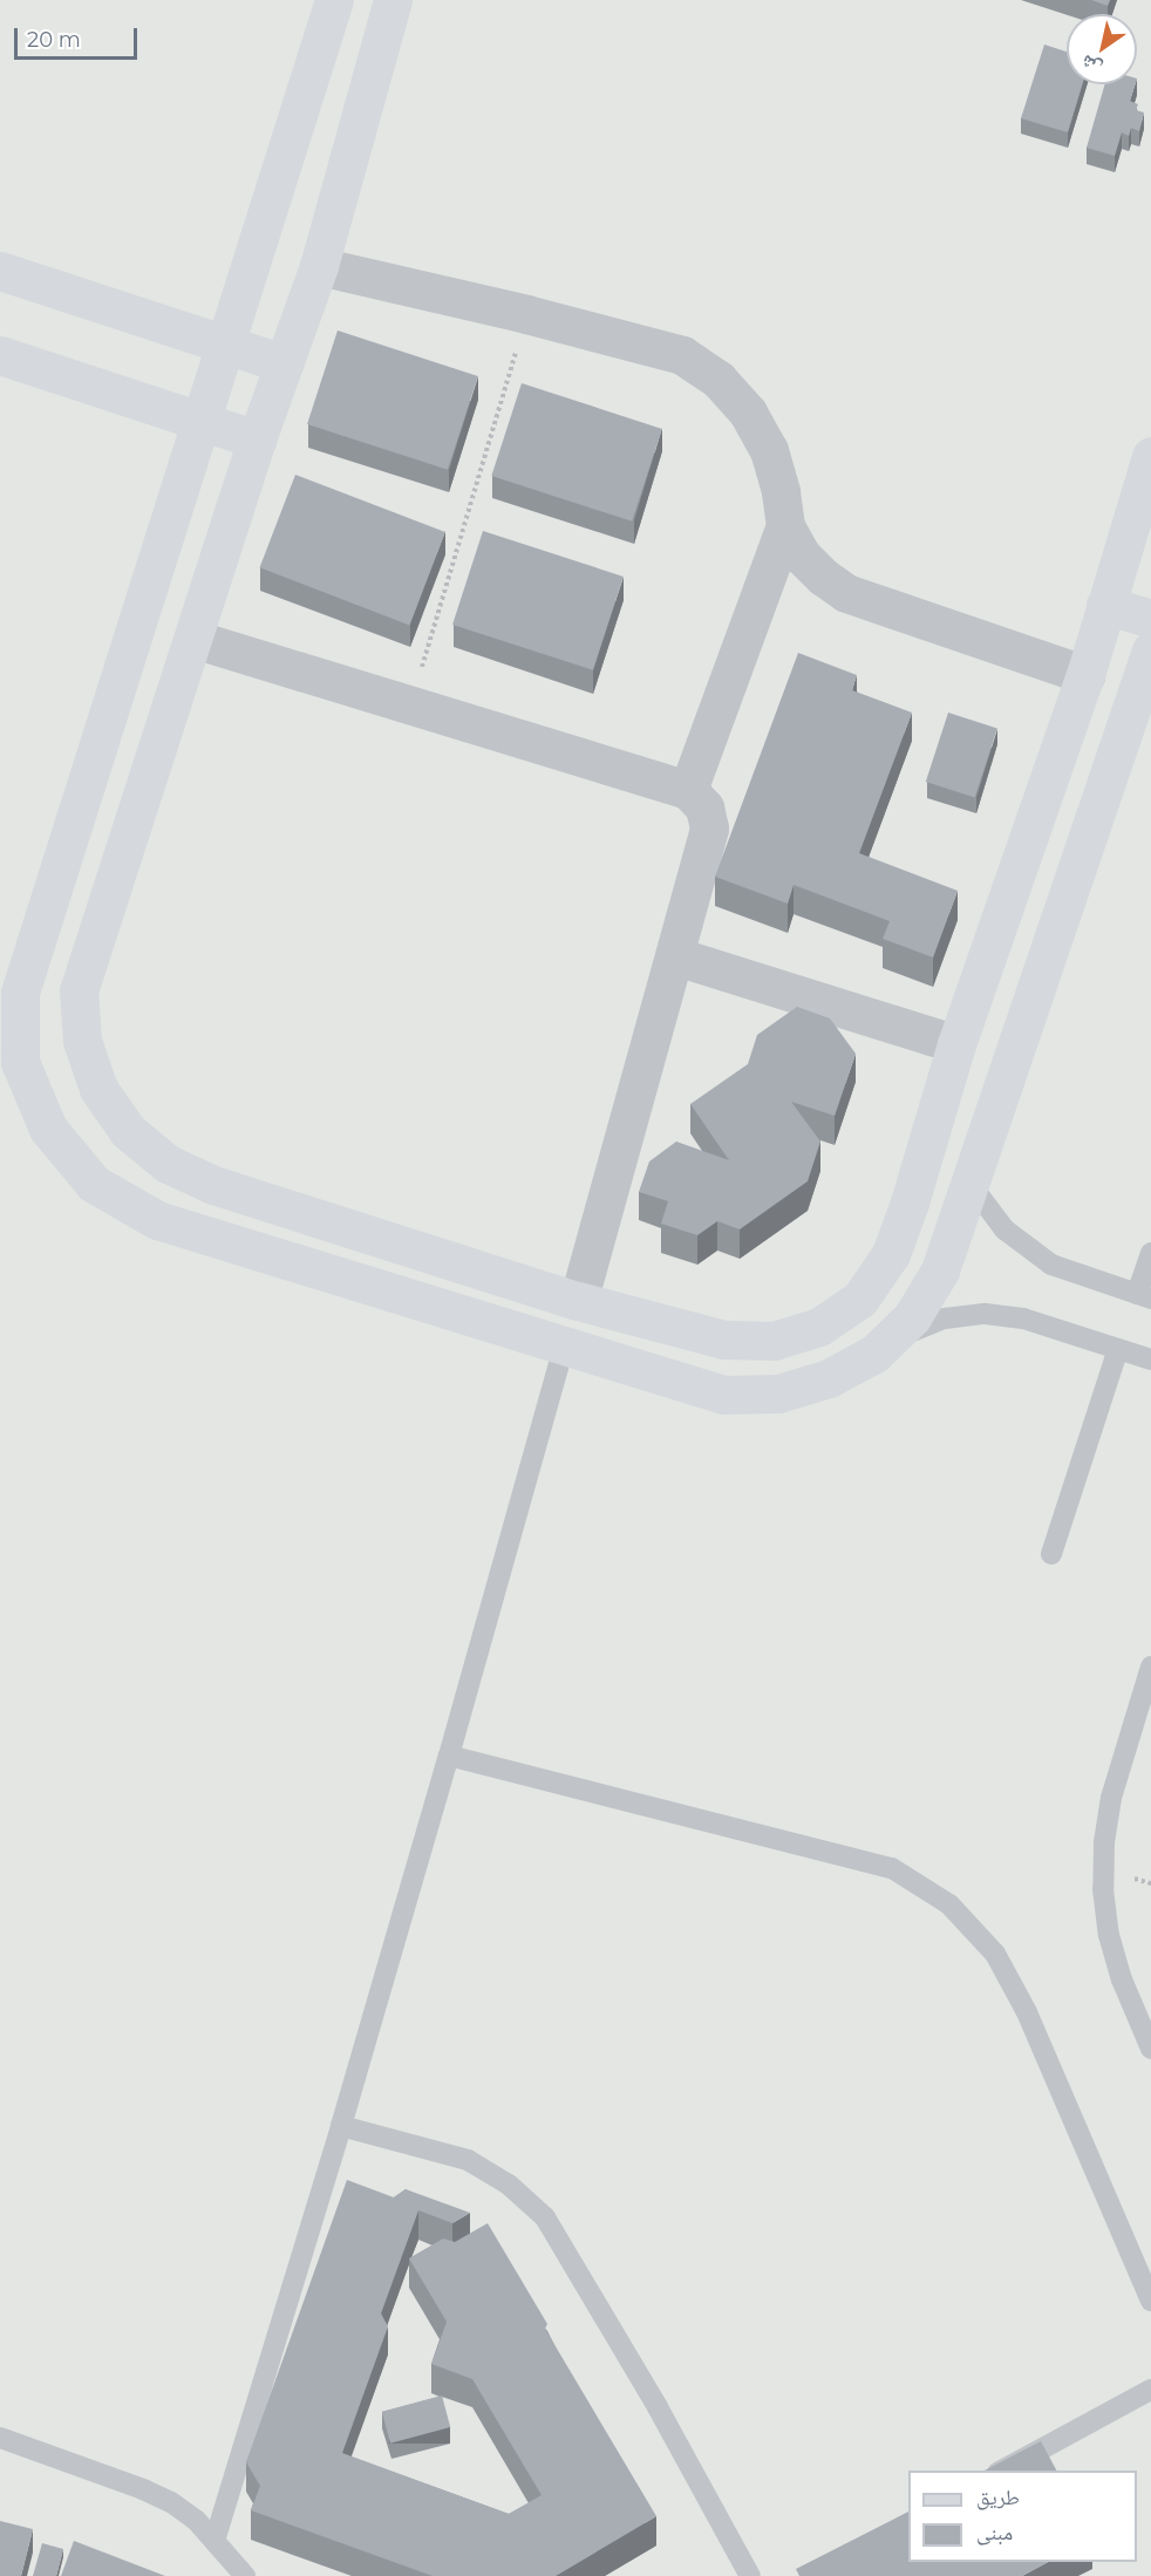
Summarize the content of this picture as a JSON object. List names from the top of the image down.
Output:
{
  "legend": ["طريق", "مبنى"],
  "scale_bar": "20 m",
  "north": "bottom left"
}
